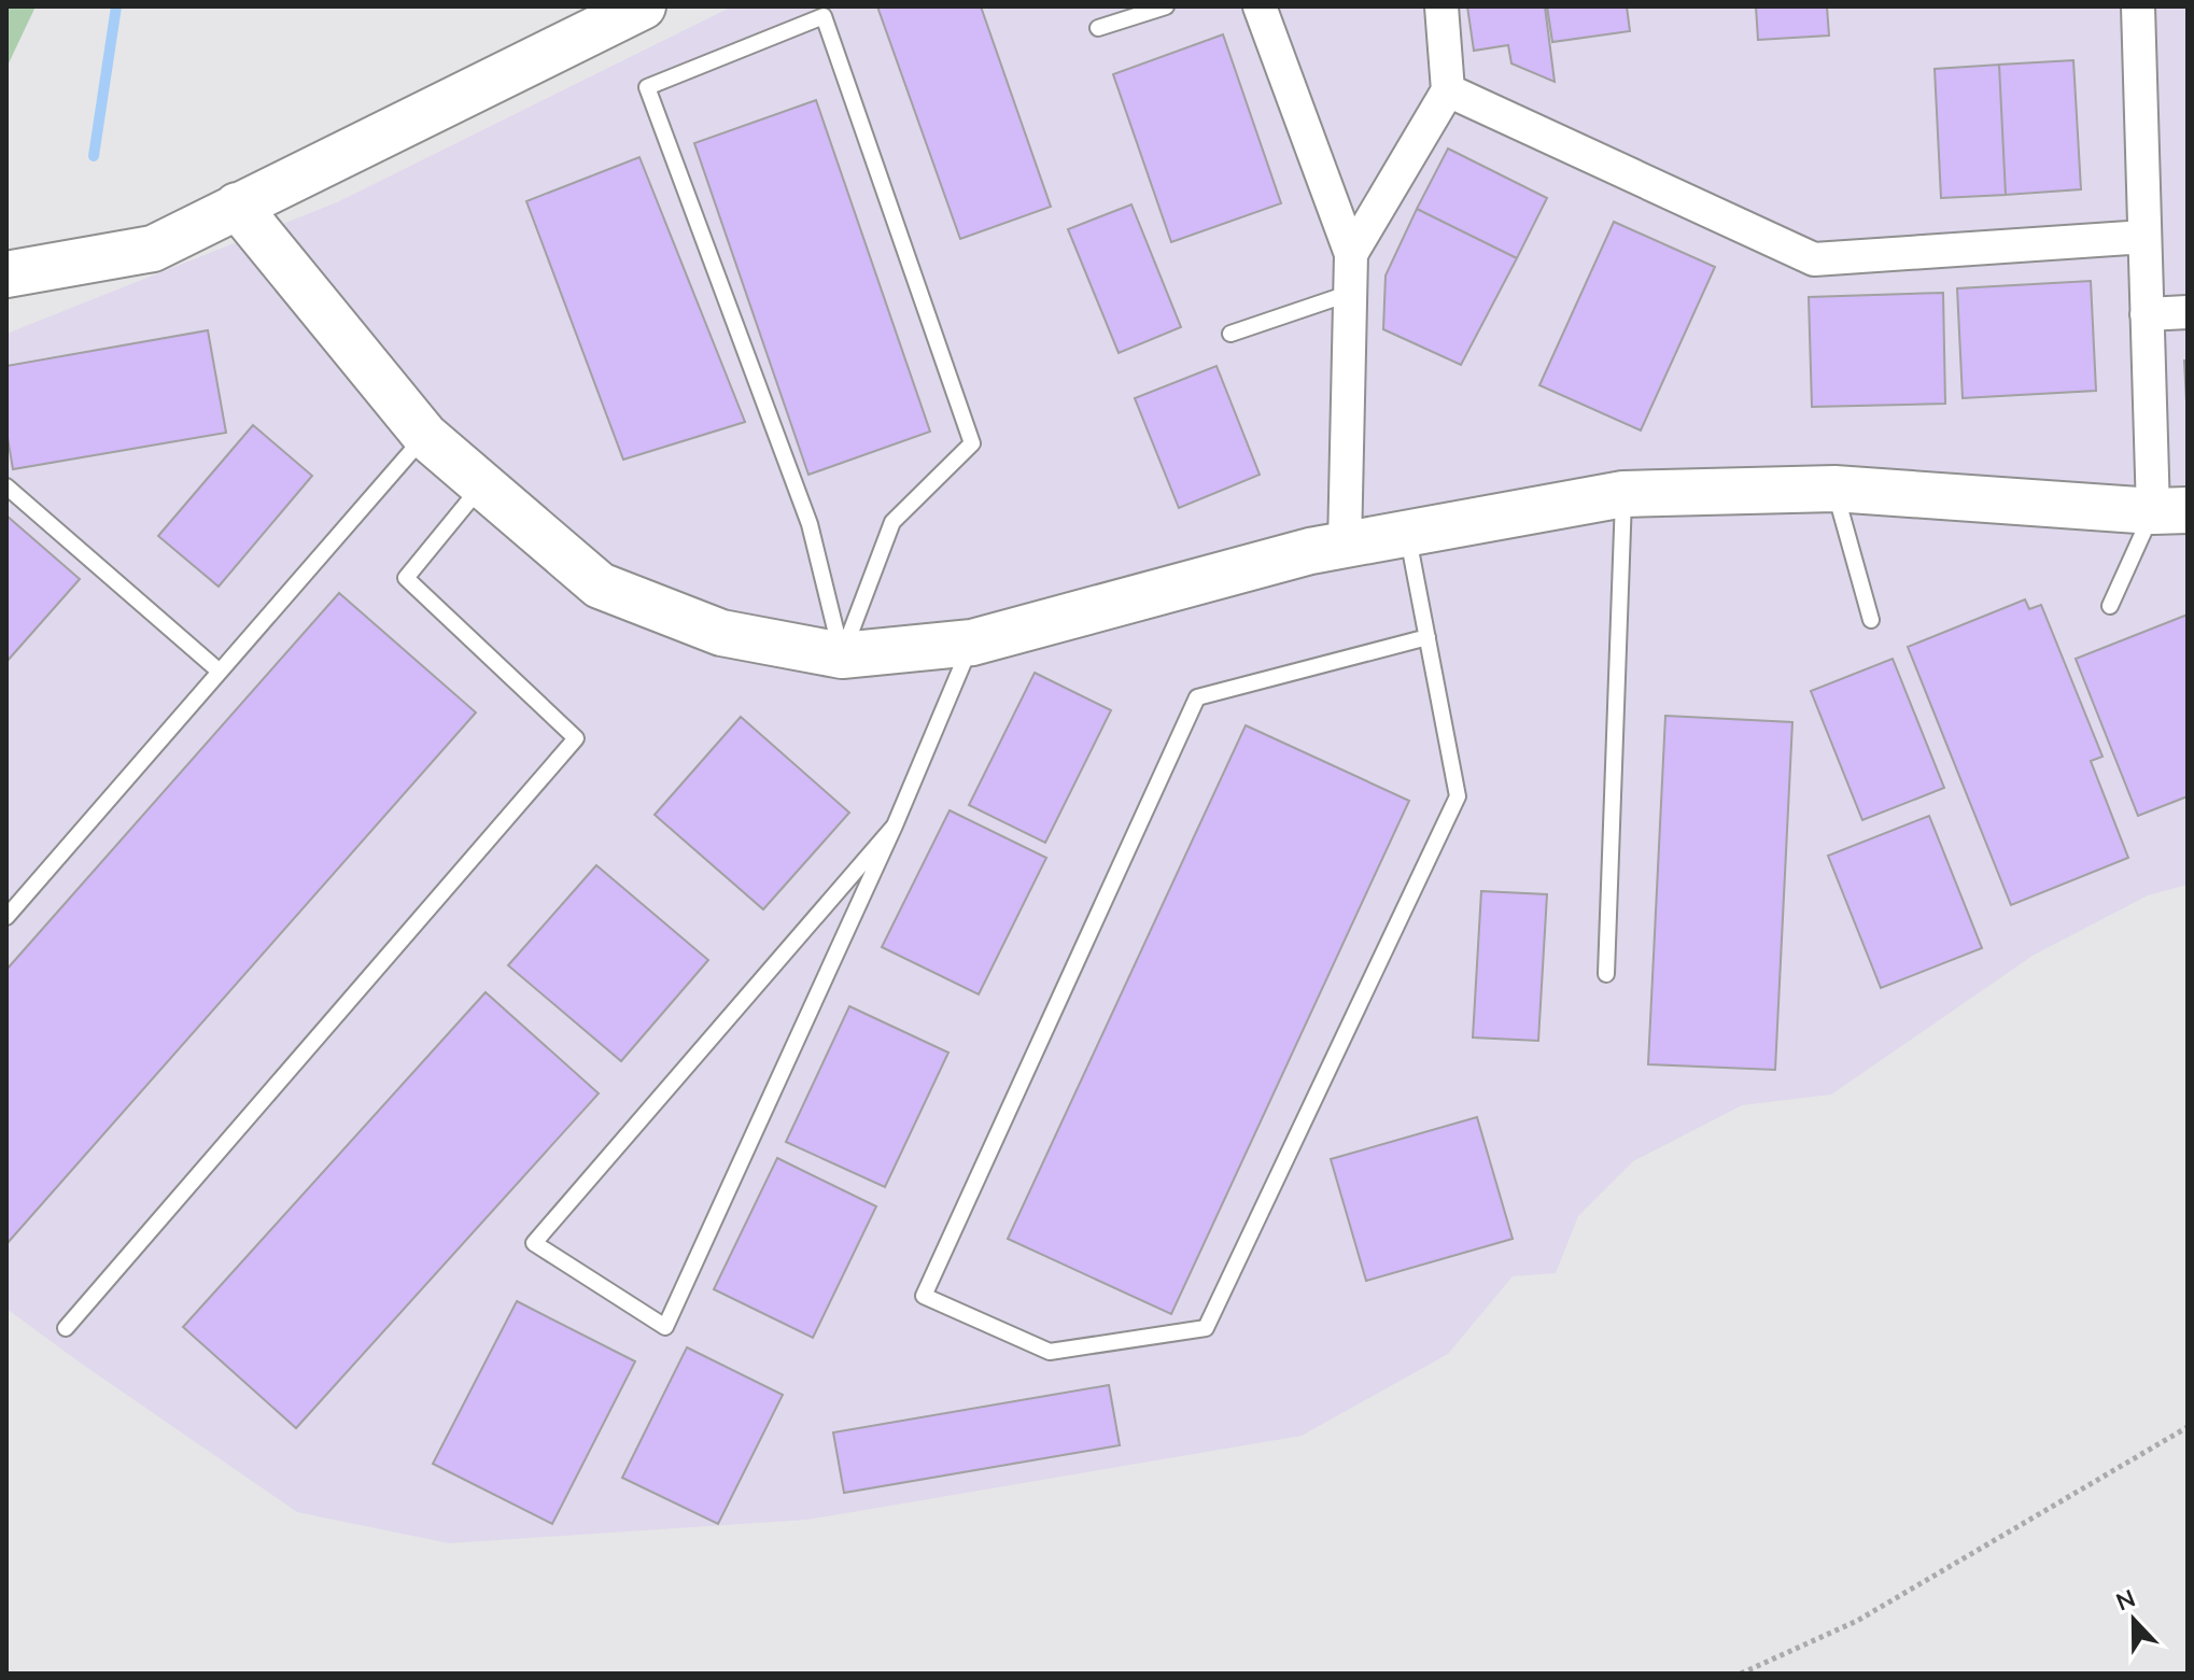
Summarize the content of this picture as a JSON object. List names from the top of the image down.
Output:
{
  "north": "top"
}
